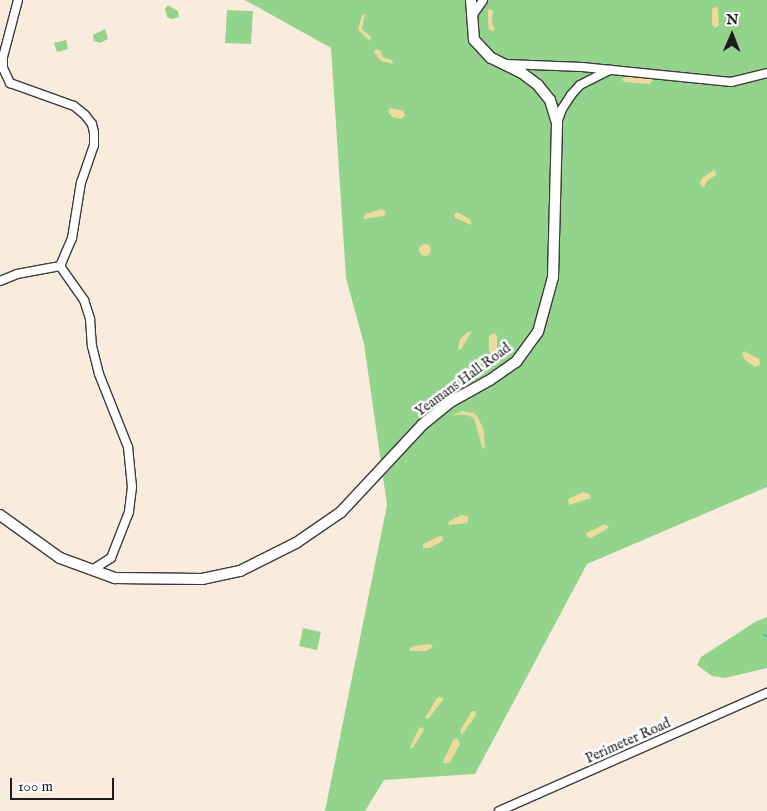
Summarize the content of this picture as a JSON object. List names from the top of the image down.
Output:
{
  "streets": {
    "street": ["Yeamans Hall Road", "Perimeter Road"]
  },
  "scale_bar": "100 m",
  "north": "top"
}
